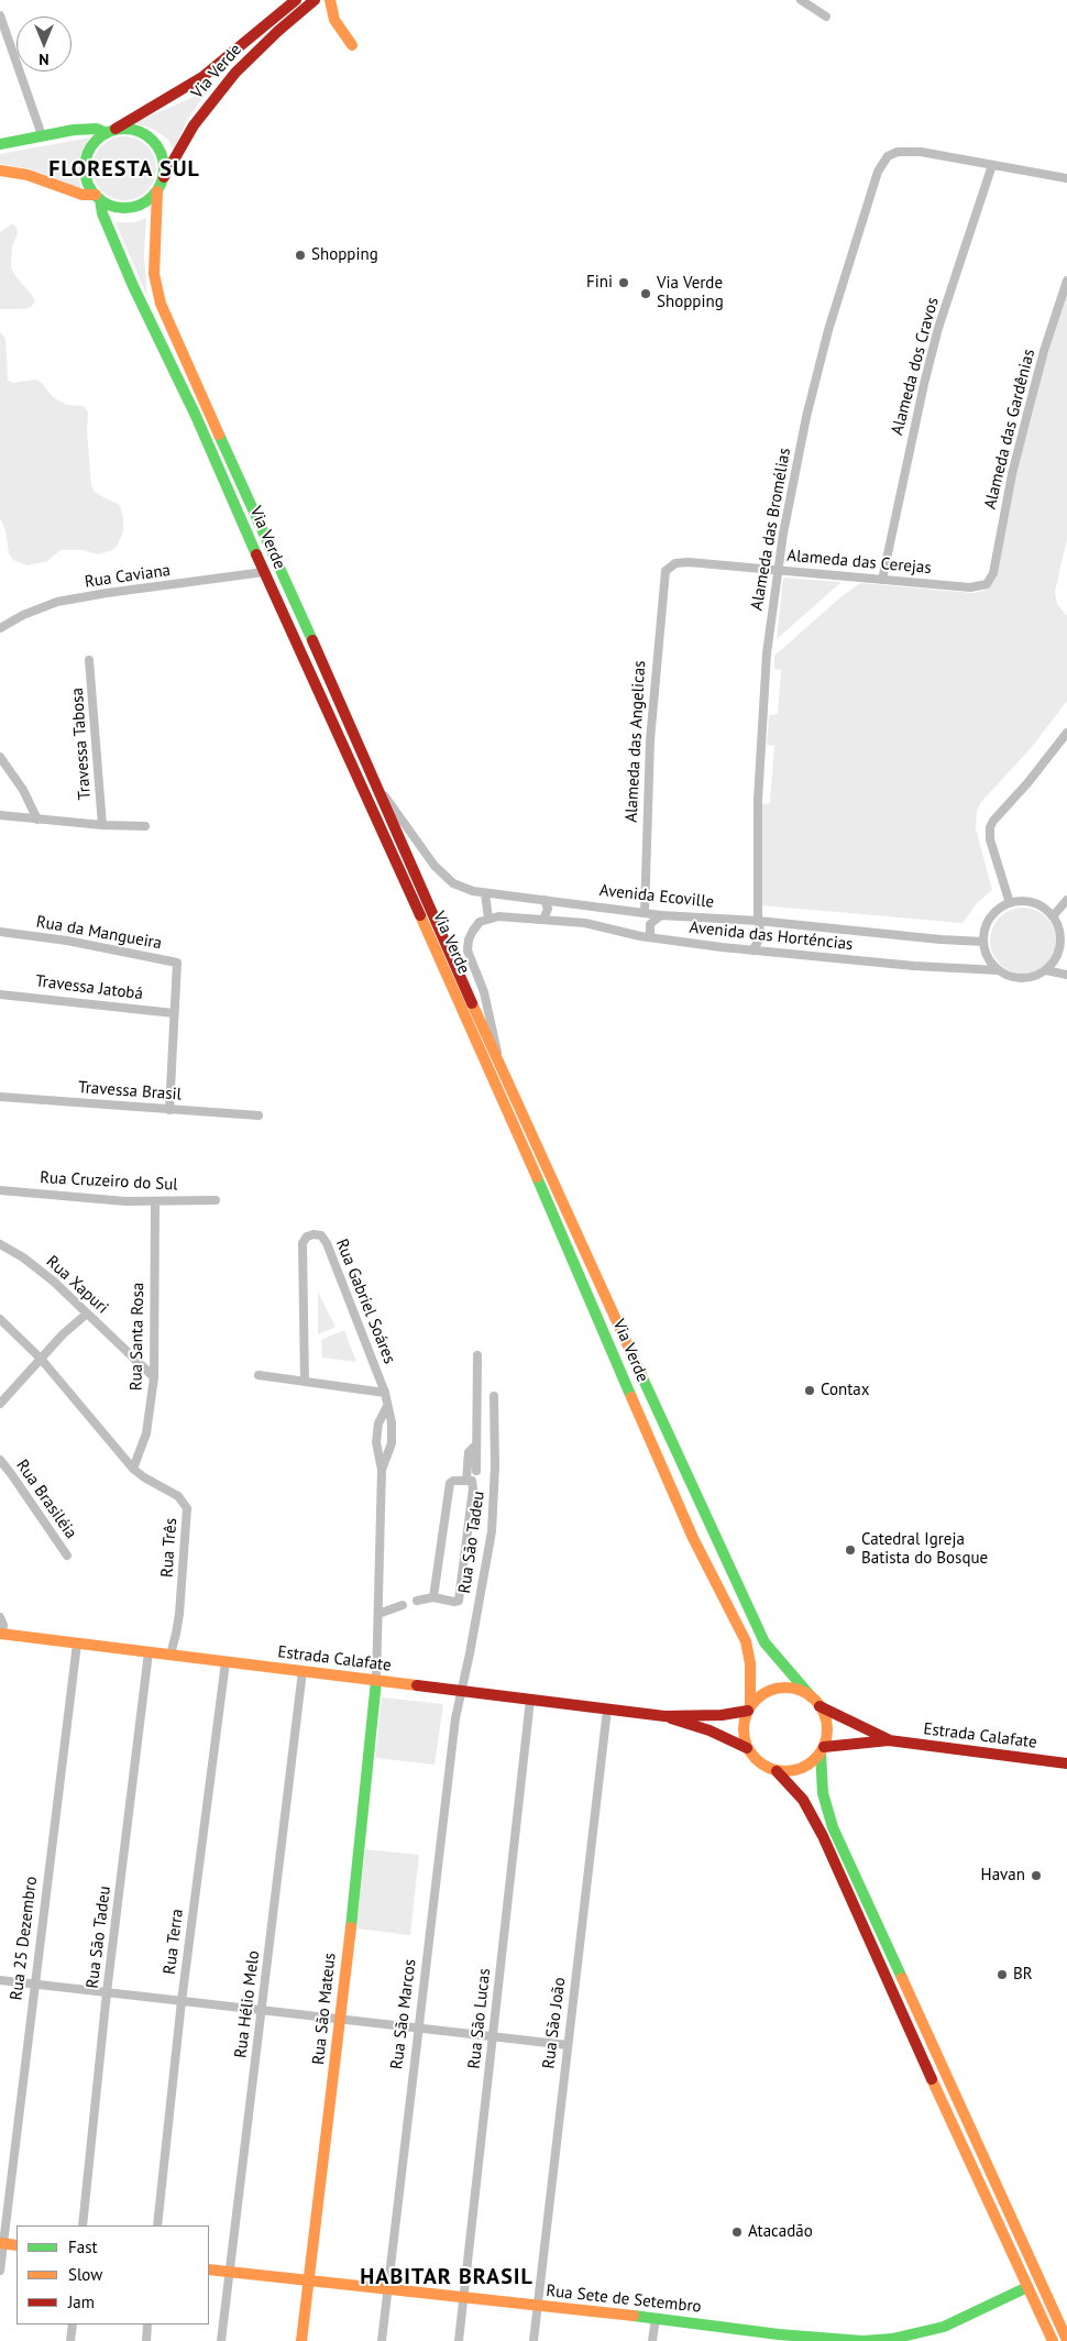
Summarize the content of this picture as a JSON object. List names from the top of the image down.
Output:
{
  "streets": {
    "main road": [
      "Via Verde",
      "Estrada Calafate",
      "Rua São Mateus",
      "Rua Sete de Setembro"
    ],
    "street": [
      "Alameda dos Cravos",
      "Alameda das Gardênias",
      "Alameda das Bromélias",
      "Alameda das Cerejas",
      "Rua Caviana",
      "Alameda das Angelicas",
      "Travessa Tabosa",
      "Avenida Ecoville",
      "Rua da Mangueira",
      "Avenida das Horténcias",
      "Travessa Jatobá",
      "Travessa Brasil",
      "Rua Cruzeiro do Sul",
      "Rua Xapuri",
      "Rua Gabriel Soáres",
      "Rua Santa Rosa",
      "Rua Brasiléia",
      "Rua São Tadeu",
      "Rua Três",
      "Rua 25 Dezembro",
      "Rua Terra",
      "Rua Hélio Melo",
      "Rua São Marcos",
      "Rua São Lucas",
      "Rua São João"
    ]
  },
  "crossings": [
    ["Via Verde", "Rua Caviana"],
    ["Via Verde", "Avenida Ecoville"],
    ["Via Verde", "Avenida das Horténcias"],
    ["Via Verde", "Estrada Calafate"],
    ["Alameda dos Cravos", "Alameda das Bromélias"],
    ["Alameda dos Cravos", "Alameda das Cerejas"],
    ["Alameda das Gardênias", "Alameda das Cerejas"],
    ["Alameda das Bromélias", "Alameda das Cerejas"],
    ["Alameda das Bromélias", "Avenida Ecoville"],
    ["Alameda das Bromélias", "Avenida das Horténcias"],
    ["Alameda das Cerejas", "Alameda das Angelicas"],
    ["Alameda das Angelicas", "Avenida Ecoville"],
    ["Avenida Ecoville", "Avenida das Horténcias"],
    ["Rua da Mangueira", "Travessa Jatobá"],
    ["Rua da Mangueira", "Travessa Brasil"],
    ["Rua Cruzeiro do Sul", "Rua Santa Rosa"],
    ["Rua Xapuri", "Rua Santa Rosa"],
    ["Rua Gabriel Soáres", "Estrada Calafate"],
    ["Rua Gabriel Soáres", "Rua São Mateus"],
    ["Rua Santa Rosa", "Rua Três"],
    ["Rua São Tadeu", "Estrada Calafate"],
    ["Rua São Tadeu", "Rua São Marcos"],
    ["Rua Três", "Estrada Calafate"],
    ["Estrada Calafate", "Rua 25 Dezembro"],
    ["Estrada Calafate", "Rua Terra"],
    ["Estrada Calafate", "Rua Hélio Melo"],
    ["Estrada Calafate", "Rua São Mateus"],
    ["Estrada Calafate", "Rua São Marcos"],
    ["Estrada Calafate", "Rua São Lucas"],
    ["Estrada Calafate", "Rua São João"],
    ["Rua Hélio Melo", "Rua Sete de Setembro"],
    ["Rua São Mateus", "Rua Sete de Setembro"],
    ["Rua São Marcos", "Rua Sete de Setembro"],
    ["Rua São Lucas", "Rua Sete de Setembro"],
    ["Rua São João", "Rua Sete de Setembro"]
  ],
  "districts": ["FLORESTA SUL", "HABITAR BRASIL"],
  "places": [
    "Shopping",
    "Fini",
    "Via Verde Shopping",
    "Contax",
    "Catedral Igreja Batista do Bosque",
    "Havan",
    "BR",
    "Atacadão"
  ],
  "legend": ["Fast", "Slow", "Jam"],
  "north": "bottom"
}
